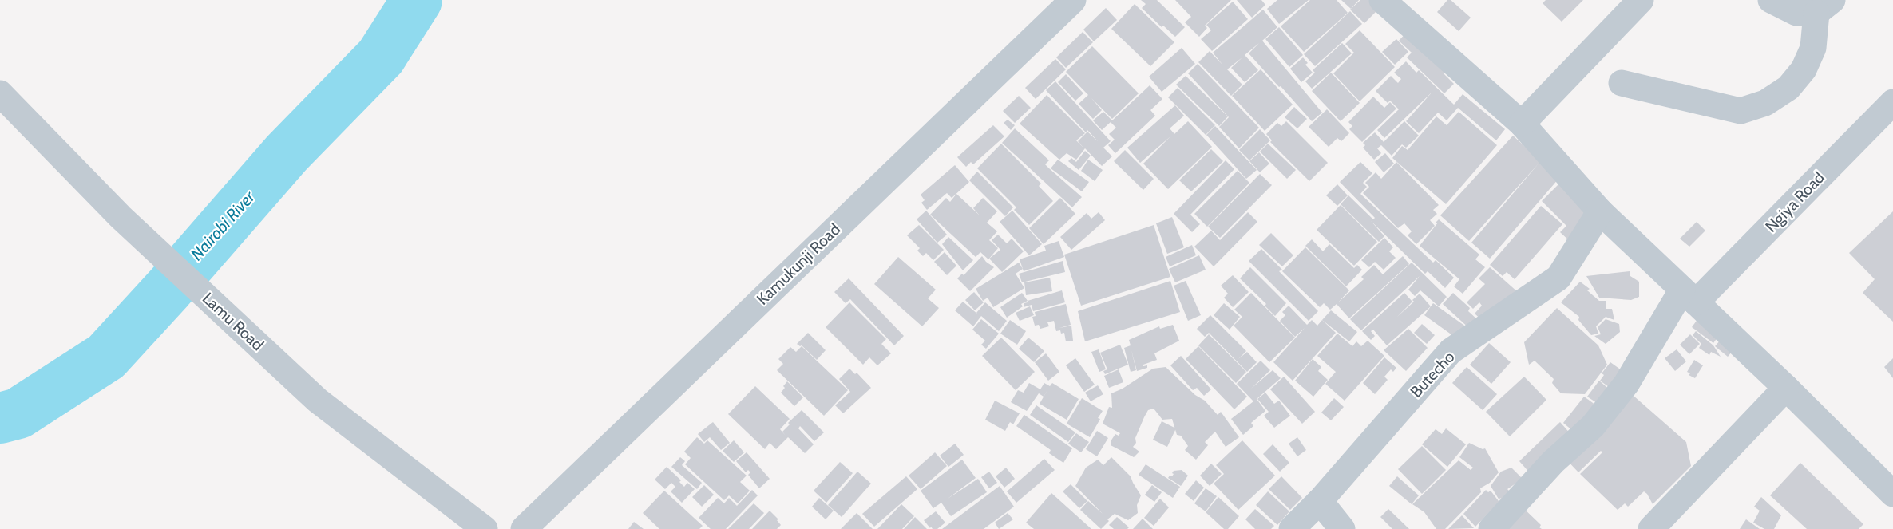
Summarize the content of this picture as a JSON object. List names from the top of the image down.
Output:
{
  "streets": {
    "street": [
      "Ngiya Road",
      "Kamukunji Road",
      "Lamu Road",
      "Butecho"
    ]
  },
  "water": ["Nairobi River"]
}
